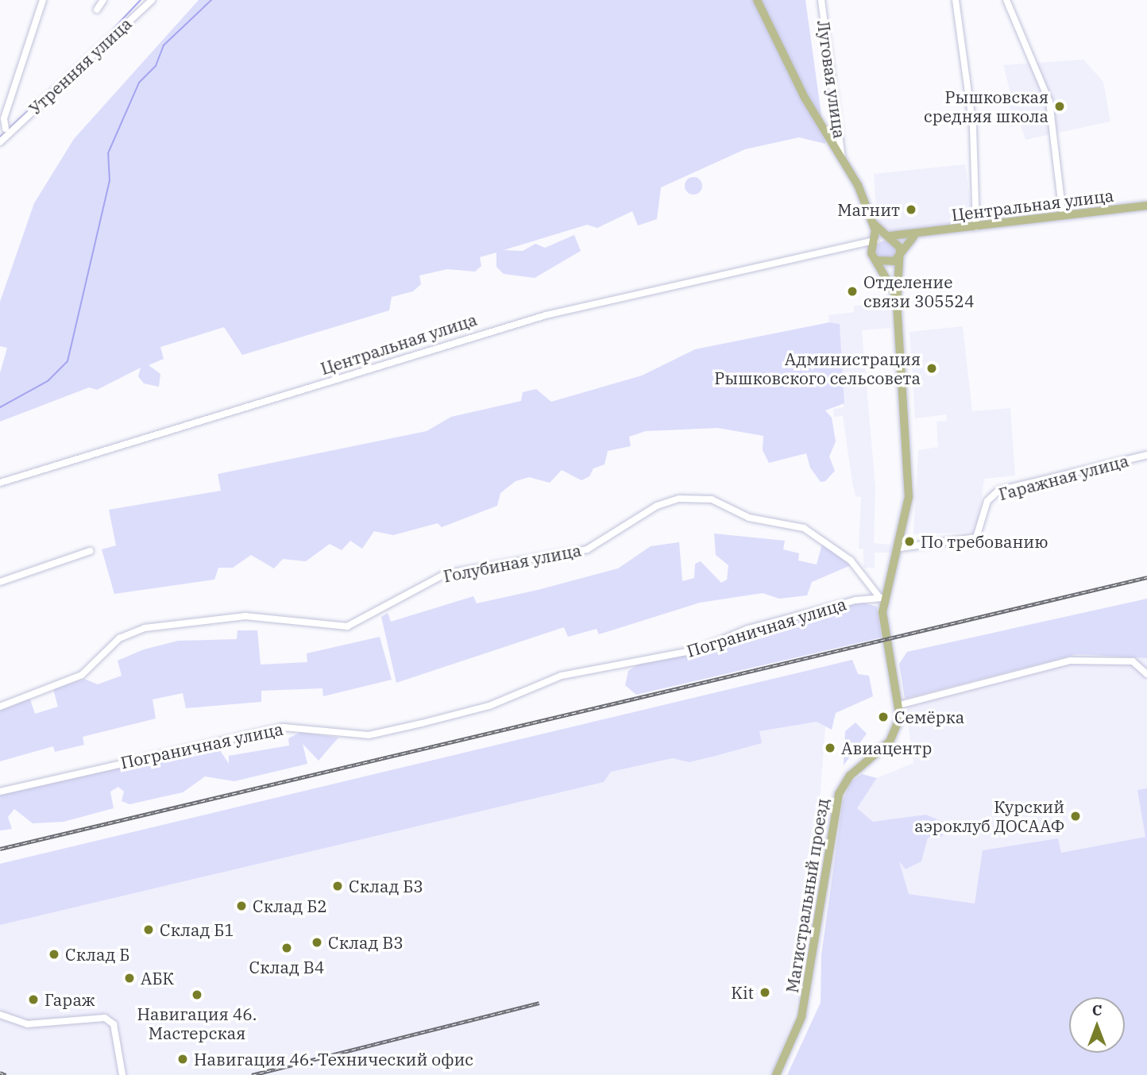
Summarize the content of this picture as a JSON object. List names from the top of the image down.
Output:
{
  "streets": {
    "main road": ["Центральная улица", "Магистральный проезд"],
    "street": [
      "Утренняя улица",
      "Луговая улица",
      "Гаражная улица",
      "Голубиная улица",
      "Пограничная улица"
    ]
  },
  "crossings": [
    ["Гаражная улица", "Магистральный проезд"],
    ["Голубиная улица", "Пограничная улица"],
    ["Голубиная улица", "Магистральный проезд"],
    ["Пограничная улица", "Магистральный проезд"]
  ],
  "places": [
    "Рышковская средняя школа",
    "Магнит",
    "Отделение связи 305524",
    "Администрация Рышковского сельсовета",
    "По требованию",
    "Семёрка",
    "Авиацентр",
    "Курский аэроклуб ДОСААФ",
    "Склад Б3",
    "Склад Б2",
    "Склад Б1",
    "Склад В3",
    "Склад В4",
    "Склад Б",
    "АБК",
    "Kit",
    "Навигация 46. Мастерская",
    "Гараж",
    "Навигация 46. Технический офис"
  ],
  "north": "top"
}
